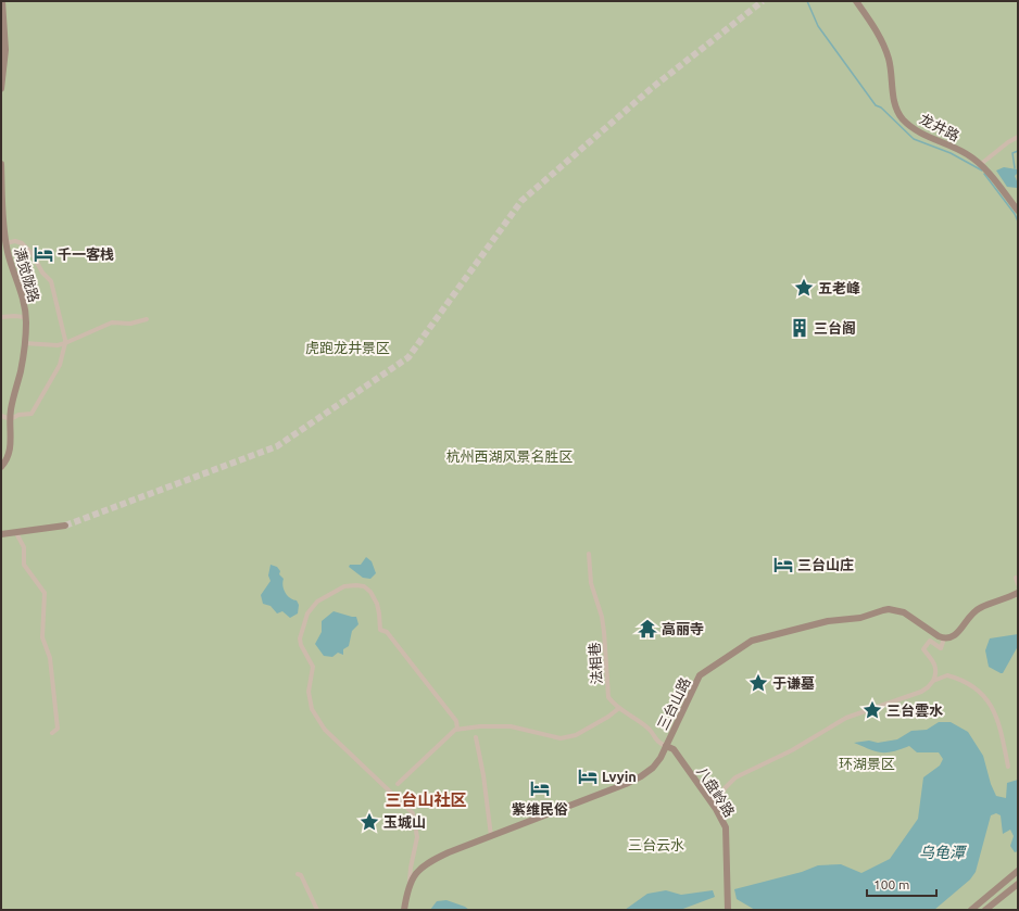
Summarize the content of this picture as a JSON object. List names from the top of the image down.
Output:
{
  "streets": {
    "street": [
      "龙井路",
      "满觉陇路",
      "法相巷",
      "三台山路",
      "八盘岭路"
    ]
  },
  "crossings": [
    ["法相巷", "三台山路"],
    ["法相巷", "八盘岭路"],
    ["三台山路", "八盘岭路"]
  ],
  "districts": ["三台山社区"],
  "water": ["乌龟潭"],
  "parks": [
    "虎跑龙井景区",
    "杭州西湖风景名胜区",
    "环湖景区",
    "三台云水"
  ],
  "places": {
    "hotel": [
      "千一客栈",
      "三台山庄",
      "Lvyin",
      "紫维民俗"
    ],
    "place": [
      "五老峰",
      "于谦墓",
      "三台雲水",
      "玉城山"
    ],
    "building": ["三台阁"],
    "temple": ["高丽寺"]
  },
  "scale_bar": "100 m"
}
